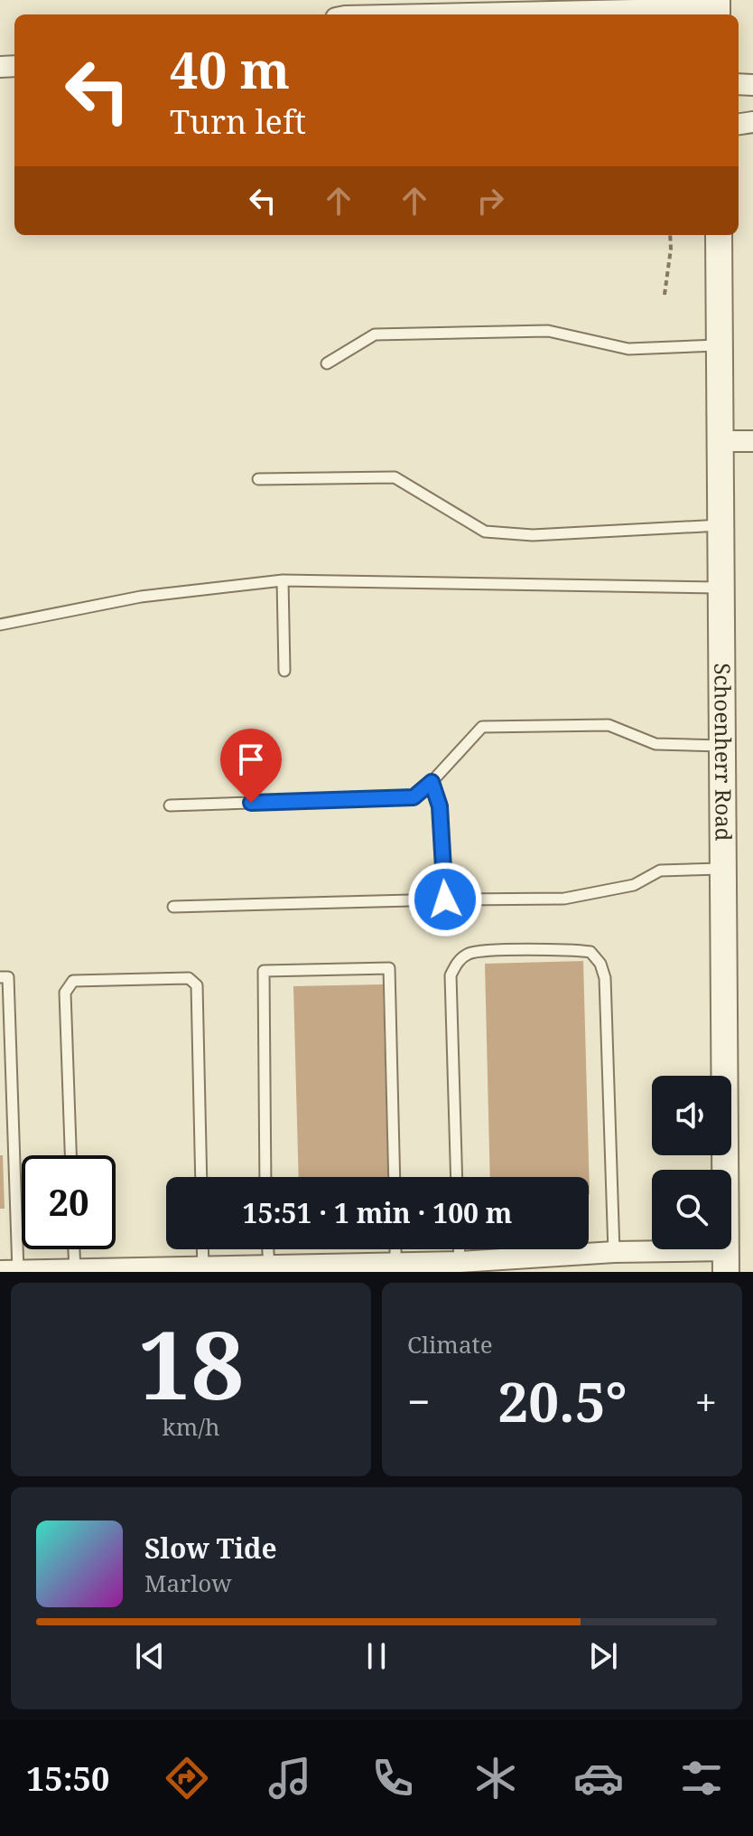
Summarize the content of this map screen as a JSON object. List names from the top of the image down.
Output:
{
  "streets": {
    "street": ["Schoenherr Road"]
  },
  "page": {
    "turn": ["40 m", "Turn left"],
    "limit": "20",
    "trip": "15:51 · 1 min · 100 m",
    "tile": [
      ["18", "km/h"],
      "Climate"
    ],
    "heat": ["−", "20.5°", "+"],
    "song": ["Slow Tide", "Marlow"],
    "tabs": "15:50"
  }
}
